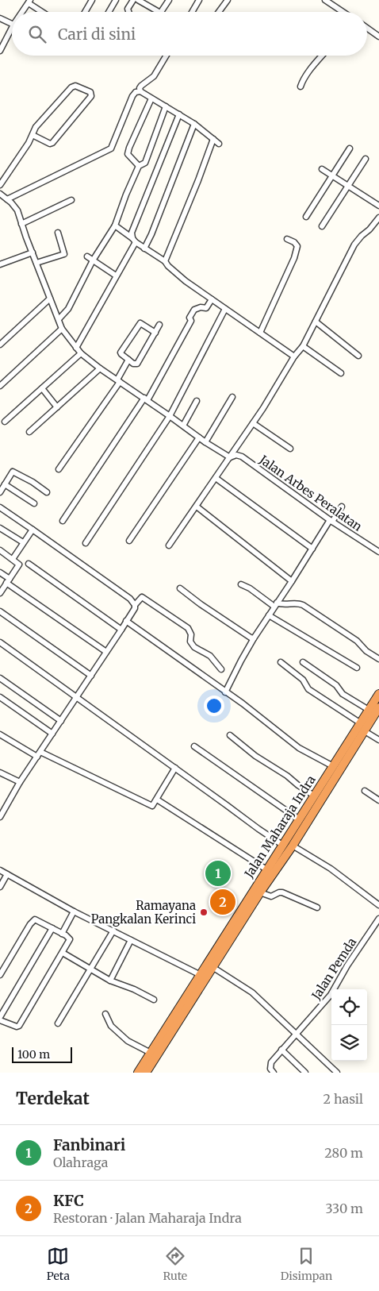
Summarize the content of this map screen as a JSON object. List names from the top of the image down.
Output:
{
  "streets": {
    "highway": ["Jalan Maharaja Indra"],
    "street": ["Jalan Arbes Peralatan", "Jalan Pemda"]
  },
  "places": ["Ramayana Pangkalan Kerinci"],
  "scale_bar": "100 m",
  "page": {
    "search": "Cari di sini",
    "pins": ["1", "2"],
    "scale": "100 m",
    "heading": ["Terdekat", "2 hasil"],
    "list": [
      {
        "mark": "1",
        "name": "Fanbinari",
        "note": "Olahraga",
        "value": "280 m"
      },
      {
        "mark": "2",
        "name": "KFC",
        "note": "Restoran · Jalan Maharaja Indra",
        "value": "330 m"
      }
    ],
    "nav": ["Peta", "Rute", "Disimpan"]
  }
}
